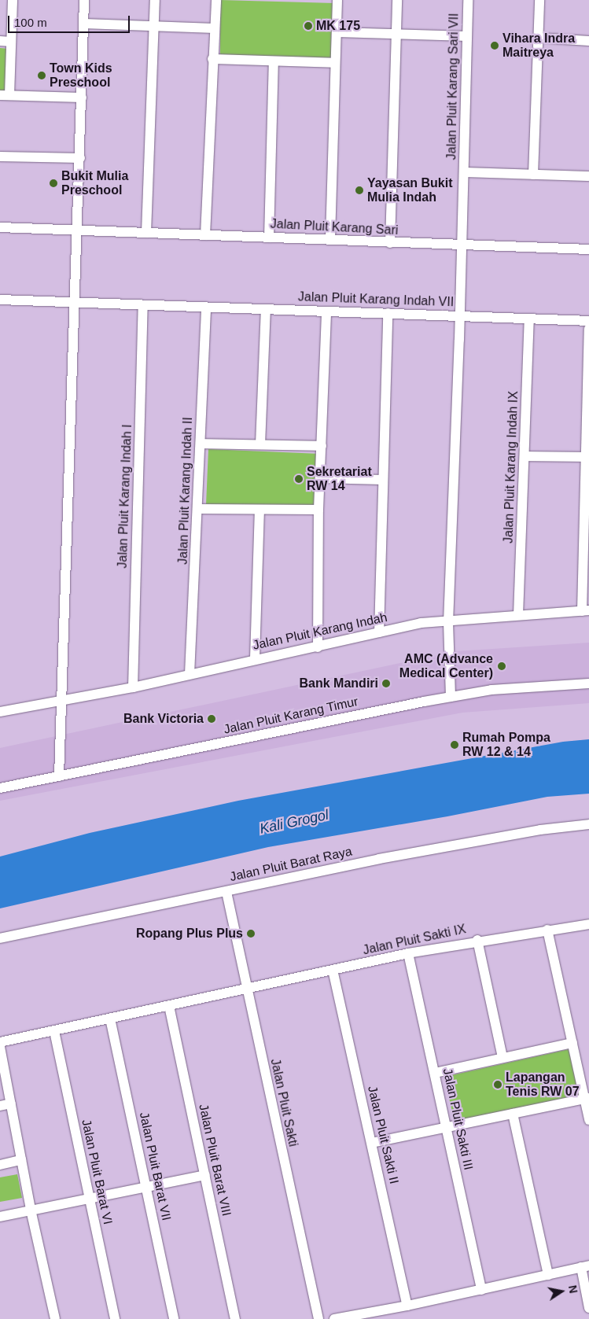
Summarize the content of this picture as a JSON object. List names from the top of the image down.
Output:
{
  "streets": {
    "street": [
      "Jalan Pluit Karang Sari VII",
      "Jalan Pluit Karang Sari",
      "Jalan Pluit Karang Indah VII",
      "Jalan Pluit Karang Indah IX",
      "Jalan Pluit Karang Indah II",
      "Jalan Pluit Karang Indah I",
      "Jalan Pluit Karang Indah",
      "Jalan Pluit Karang Timur",
      "Jalan Pluit Barat Raya",
      "Jalan Pluit Sakti IX",
      "Jalan Pluit Sakti",
      "Jalan Pluit Sakti III",
      "Jalan Pluit Sakti II",
      "Jalan Pluit Barat VIII",
      "Jalan Pluit Barat VII",
      "Jalan Pluit Barat VI"
    ]
  },
  "crossings": [
    ["Jalan Pluit Karang Sari VII", "Jalan Pluit Karang Sari"],
    ["Jalan Pluit Karang Sari VII", "Jalan Pluit Karang Indah VII"],
    ["Jalan Pluit Karang Indah VII", "Jalan Pluit Karang Indah II"],
    ["Jalan Pluit Karang Indah VII", "Jalan Pluit Karang Indah I"],
    ["Jalan Pluit Karang Indah VII", "Jalan Pluit Karang Indah"],
    ["Jalan Pluit Karang Indah VII", "Jalan Pluit Karang Timur"],
    ["Jalan Pluit Karang Indah IX", "Jalan Pluit Karang Indah"],
    ["Jalan Pluit Karang Indah II", "Jalan Pluit Karang Indah"],
    ["Jalan Pluit Karang Indah I", "Jalan Pluit Karang Indah"],
    ["Jalan Pluit Barat Raya", "Jalan Pluit Sakti"],
    ["Jalan Pluit Sakti IX", "Jalan Pluit Sakti"],
    ["Jalan Pluit Sakti IX", "Jalan Pluit Sakti III"],
    ["Jalan Pluit Sakti IX", "Jalan Pluit Sakti II"],
    ["Jalan Pluit Sakti IX", "Jalan Pluit Barat VIII"],
    ["Jalan Pluit Sakti IX", "Jalan Pluit Barat VII"],
    ["Jalan Pluit Sakti IX", "Jalan Pluit Barat VI"]
  ],
  "water": ["Kali Grogol"],
  "places": [
    "MK 175",
    "Vihara Indra Maitreya",
    "Town Kids Preschool",
    "Bukit Mulia Preschool",
    "Yayasan Bukit Mulia Indah",
    "Sekretariat RW 14",
    "AMC (Advance Medical Center)",
    "Bank Mandiri",
    "Bank Victoria",
    "Rumah Pompa RW 12 & 14",
    "Ropang Plus Plus",
    "Lapangan Tenis RW 07"
  ],
  "scale_bar": "100 m",
  "north": "right"
}
